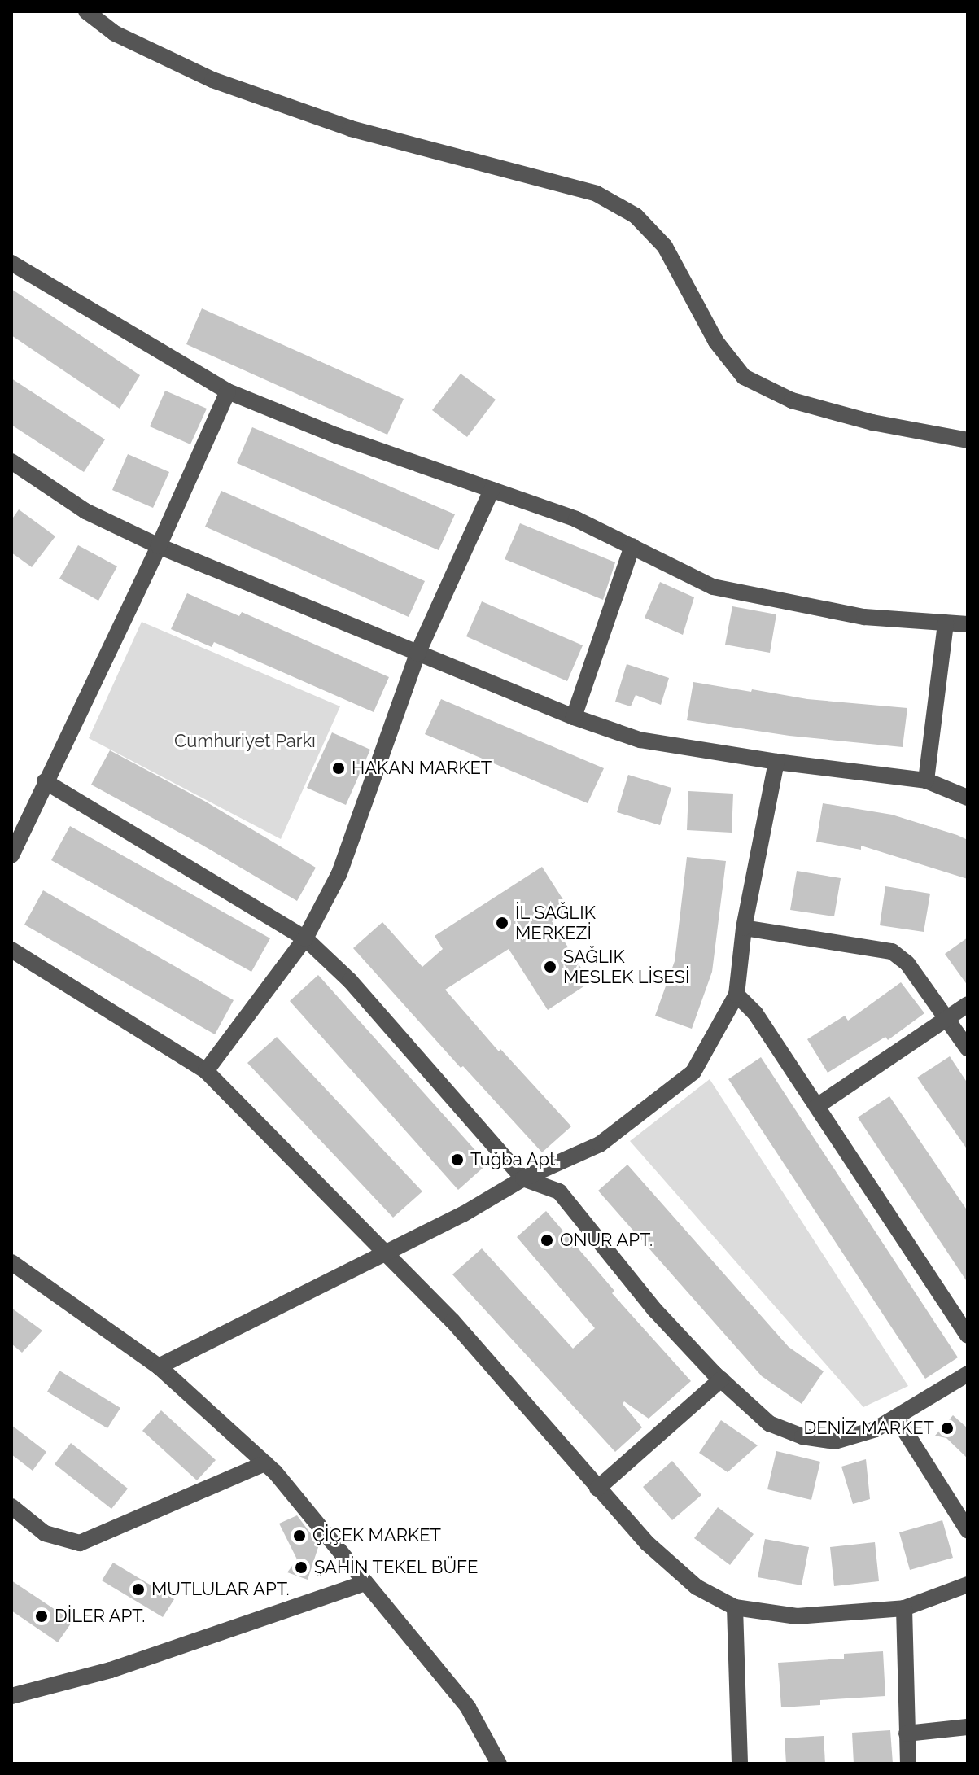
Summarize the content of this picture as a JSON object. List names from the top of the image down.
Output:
{
  "parks": ["Cumhuriyet Parkı"],
  "places": [
    "HAKAN MARKET",
    "İL SAĞLIK MERKEZİ",
    "SAĞLIK MESLEK LİSESİ",
    "Tuğba Apt.",
    "ONUR APT.",
    "DENİZ MARKET",
    "ÇİÇEK MARKET",
    "ŞAHİN TEKEL BÜFE",
    "MUTLULAR APT.",
    "DİLER APT."
  ]
}
